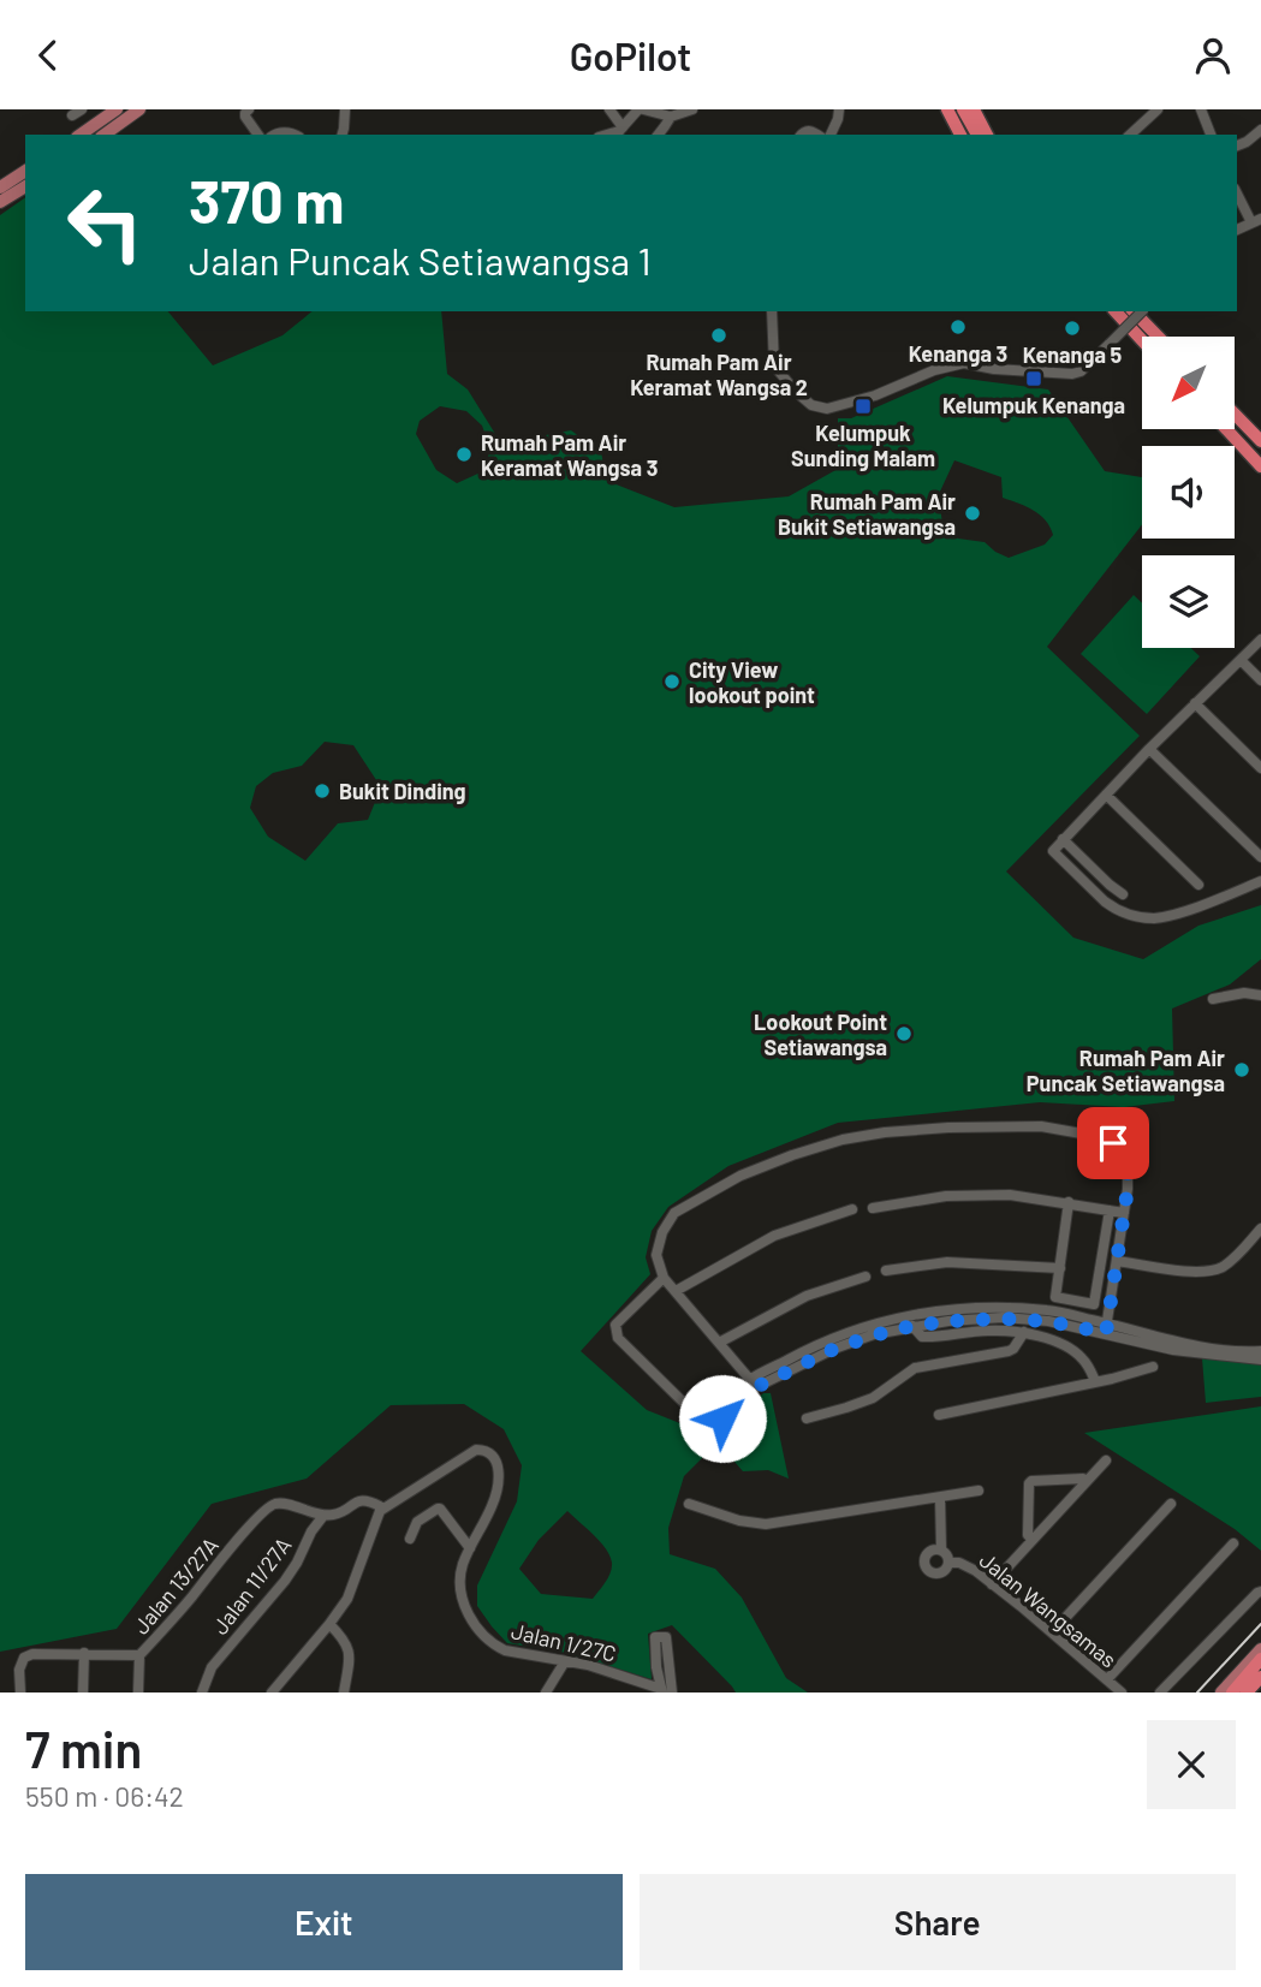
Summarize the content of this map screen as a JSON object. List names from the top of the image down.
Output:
{
  "streets": {
    "street": [
      "Jalan 13/27A",
      "Jalan 11/27A",
      "Jalan Wangsamas",
      "Jalan 1/27C"
    ]
  },
  "crossings": [
    ["Jalan 13/27A", "Jalan 11/27A"]
  ],
  "places": {
    "other": [
      "Kenanga 3",
      "Kenanga 5",
      "Rumah Pam Air Keramat Wangsa 2",
      "Rumah Pam Air Keramat Wangsa 3",
      "Rumah Pam Air Bukit Setiawangsa",
      "City View lookout point",
      "Bukit Dinding",
      "Lookout Point Setiawangsa",
      "Rumah Pam Air Puncak Setiawangsa"
    ],
    "transit": ["Kelumpuk Kenanga", "Kelumpuk Sunding Malam"]
  },
  "north": "bottom left",
  "page": {
    "header": "GoPilot",
    "turn": ["370 m", "Jalan Puncak Setiawangsa 1"],
    "heading": ["7 min", "550 m · 06:42"],
    "buttons": ["Exit", "Share"]
  }
}
